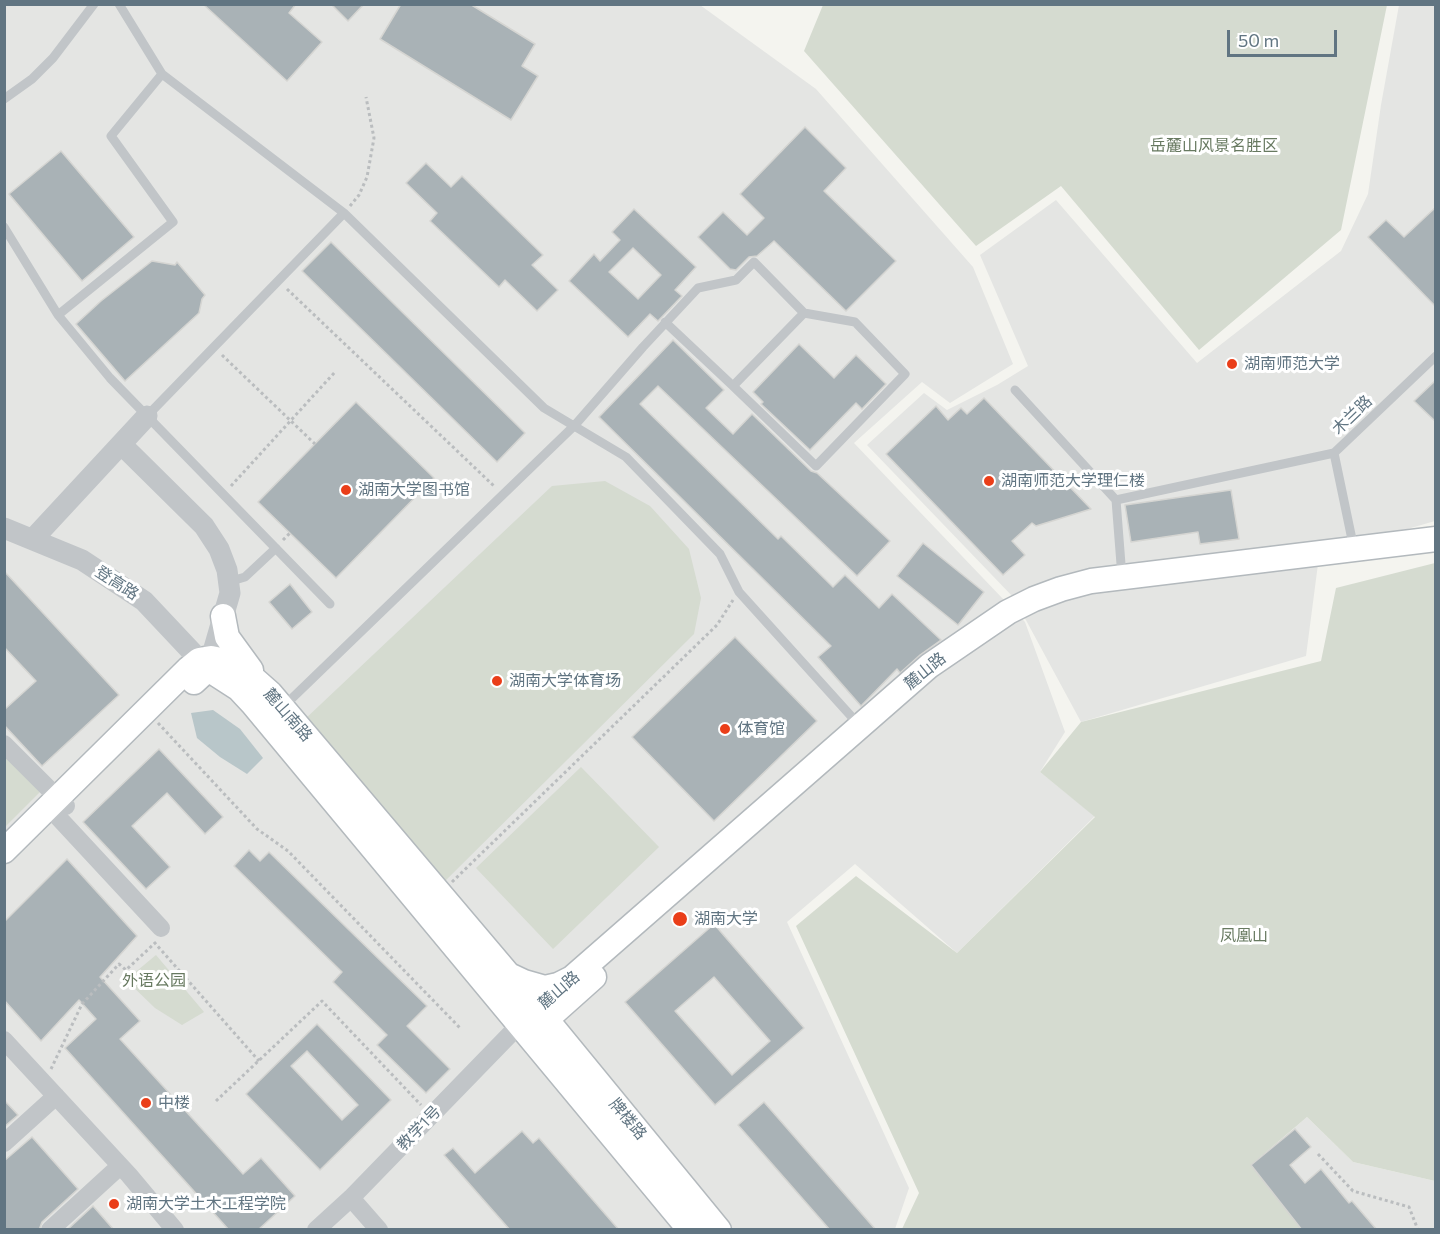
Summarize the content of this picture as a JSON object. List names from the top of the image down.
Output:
{
  "streets": {
    "main road": ["麓山路", "麓山南路", "牌楼路"],
    "street": ["登高路", "教学1号"],
    "lane": ["木兰路"]
  },
  "crossings": [
    ["木兰路", "麓山路"],
    ["登高路", "麓山南路"],
    ["麓山路", "麓山南路"],
    ["麓山路", "牌楼路"],
    ["麓山路", "教学1号"],
    ["麓山南路", "牌楼路"],
    ["麓山南路", "教学1号"],
    ["牌楼路", "教学1号"]
  ],
  "parks": ["岳麓山风景名胜区", "凤凰山", "外语公园"],
  "places": [
    "湖南师范大学",
    "湖南师范大学理仁楼",
    "湖南大学图书馆",
    "湖南大学体育场",
    "体育馆",
    "湖南大学",
    "中楼",
    "湖南大学土木工程学院"
  ],
  "scale_bar": "50 m"
}
